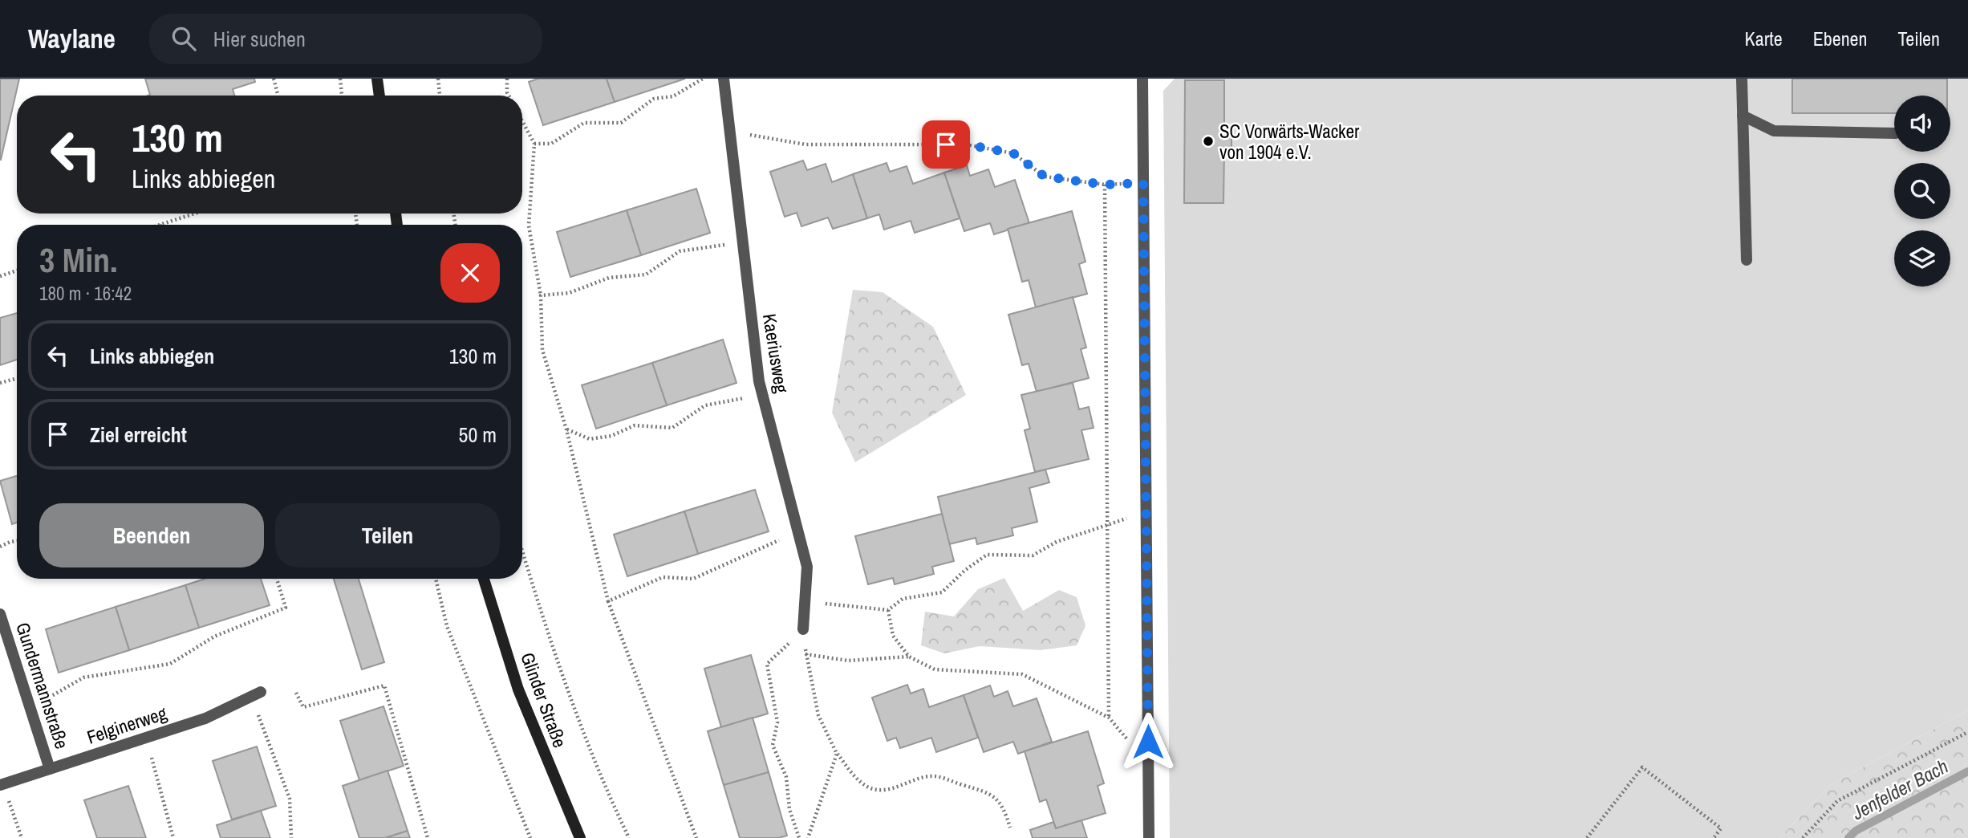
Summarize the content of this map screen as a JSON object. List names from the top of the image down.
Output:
{
  "streets": {
    "main road": ["Glinder Straße"],
    "street": ["Kaeriusweg", "Gundermannstraße", "Felginerweg"]
  },
  "crossings": [
    ["Gundermannstraße", "Felginerweg"]
  ],
  "water": ["Jenfelder Bach"],
  "places": ["SC Vorwärts-Wacker von 1904 e.V."],
  "page": {
    "header": "Waylane",
    "search": "Hier suchen",
    "nav": ["Karte", "Ebenen", "Teilen"],
    "turn": ["130 m", "Links abbiegen"],
    "heading": ["3 Min.", "180 m · 16:42"],
    "list": [
      {
        "name": "Links abbiegen",
        "value": "130 m"
      },
      {
        "name": "Ziel erreicht",
        "value": "50 m"
      }
    ],
    "buttons": ["Beenden", "Teilen"]
  }
}
